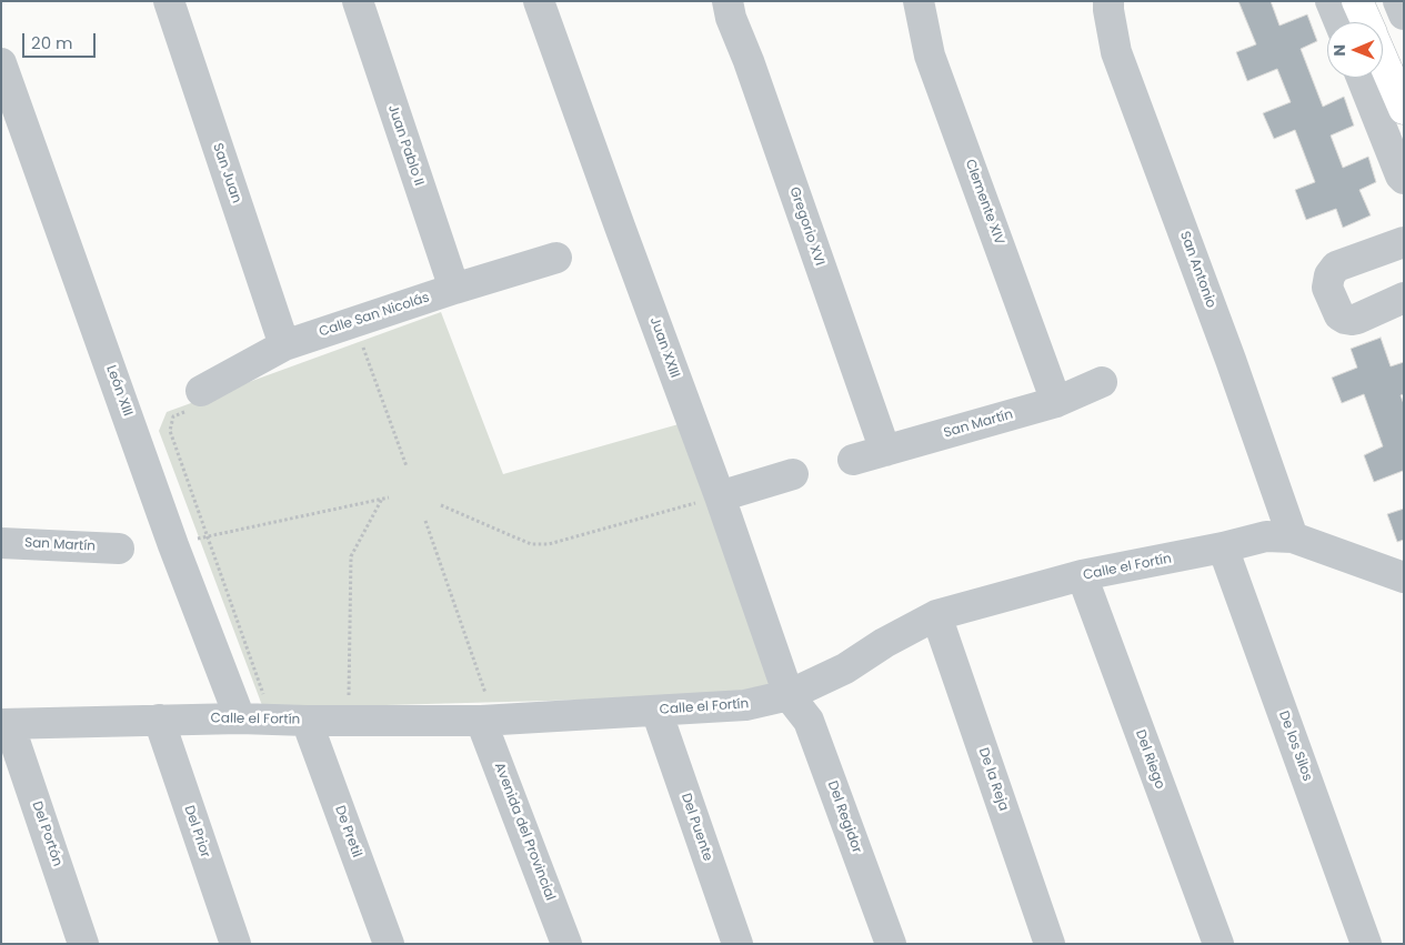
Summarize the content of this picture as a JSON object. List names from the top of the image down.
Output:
{
  "streets": {
    "street": [
      "Juan Pablo II",
      "San Juan",
      "Clemente XIV",
      "Gregorio XVI",
      "San Antonio",
      "Calle San Nicolás",
      "Juan XXIII",
      "León XIII",
      "San Martín",
      "Calle el Fortín",
      "De los Silos",
      "Del Riego",
      "De la Reja",
      "Del Regidor",
      "Del Puente",
      "Del Prior",
      "De Pretil",
      "Avenida del Provincial",
      "Del Portón"
    ]
  },
  "crossings": [
    ["Juan Pablo II", "Calle San Nicolás"],
    ["San Juan", "Calle San Nicolás"],
    ["Clemente XIV", "San Martín"],
    ["Gregorio XVI", "San Martín"],
    ["San Antonio", "Calle el Fortín"],
    ["Juan XXIII", "Calle el Fortín"],
    ["Juan XXIII", "Del Regidor"],
    ["León XIII", "Calle el Fortín"],
    ["Calle el Fortín", "De los Silos"],
    ["Calle el Fortín", "Del Riego"],
    ["Calle el Fortín", "De la Reja"],
    ["Calle el Fortín", "Del Regidor"],
    ["Calle el Fortín", "Del Puente"],
    ["Calle el Fortín", "Del Prior"],
    ["Calle el Fortín", "De Pretil"],
    ["Calle el Fortín", "Avenida del Provincial"],
    ["Calle el Fortín", "Del Portón"]
  ],
  "scale_bar": "20 m",
  "north": "left"
}
